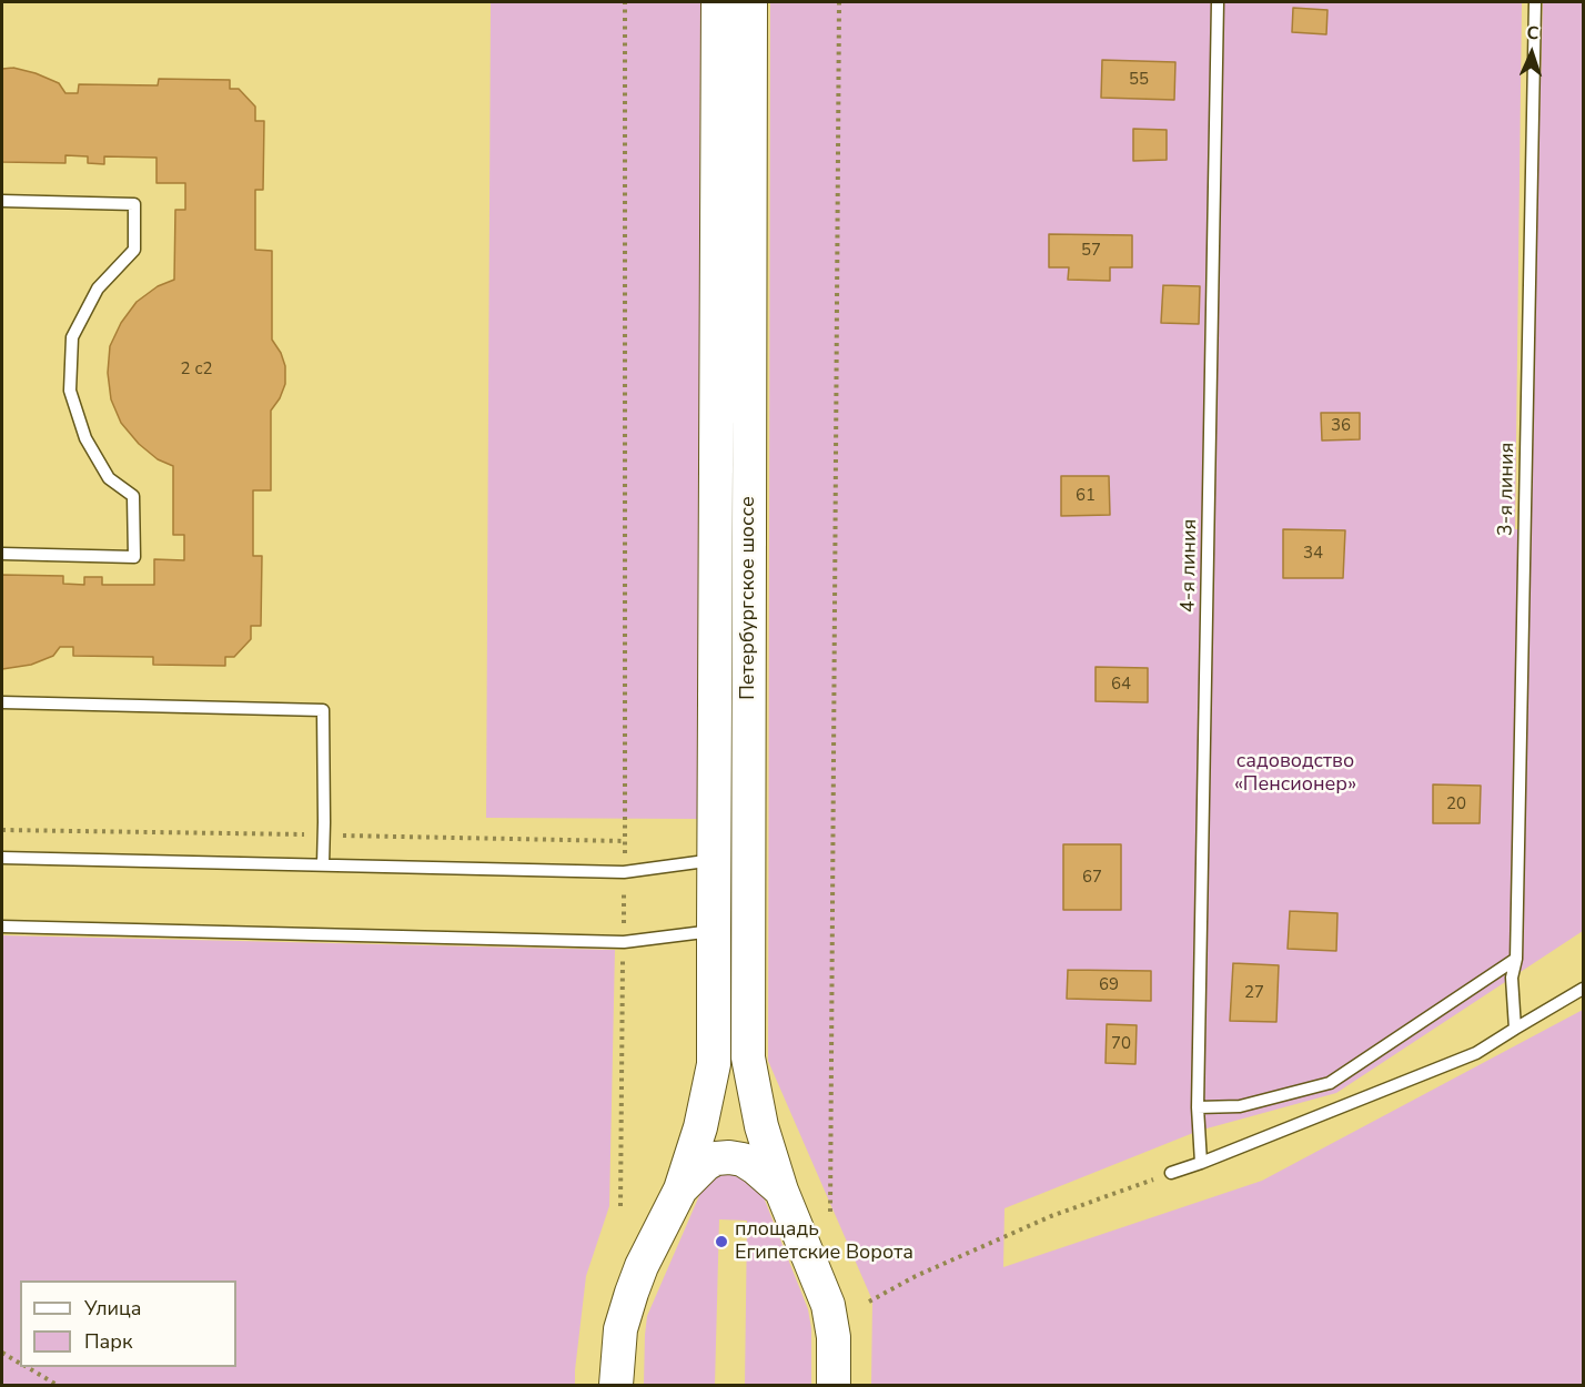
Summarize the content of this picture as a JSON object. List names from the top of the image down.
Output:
{
  "streets": {
    "main road": ["Петербургское шоссе"],
    "lane": ["3-я линия", "4-я линия"]
  },
  "parks": ["садоводство «Пенсионер»"],
  "places": ["площадь Египетские Ворота"],
  "house_numbers": [
    "55",
    "57",
    "2 с2",
    "36",
    "61",
    "34",
    "64",
    "20",
    "67",
    "69",
    "27",
    "70"
  ],
  "legend": ["Улица", "Парк"],
  "north": "top"
}
